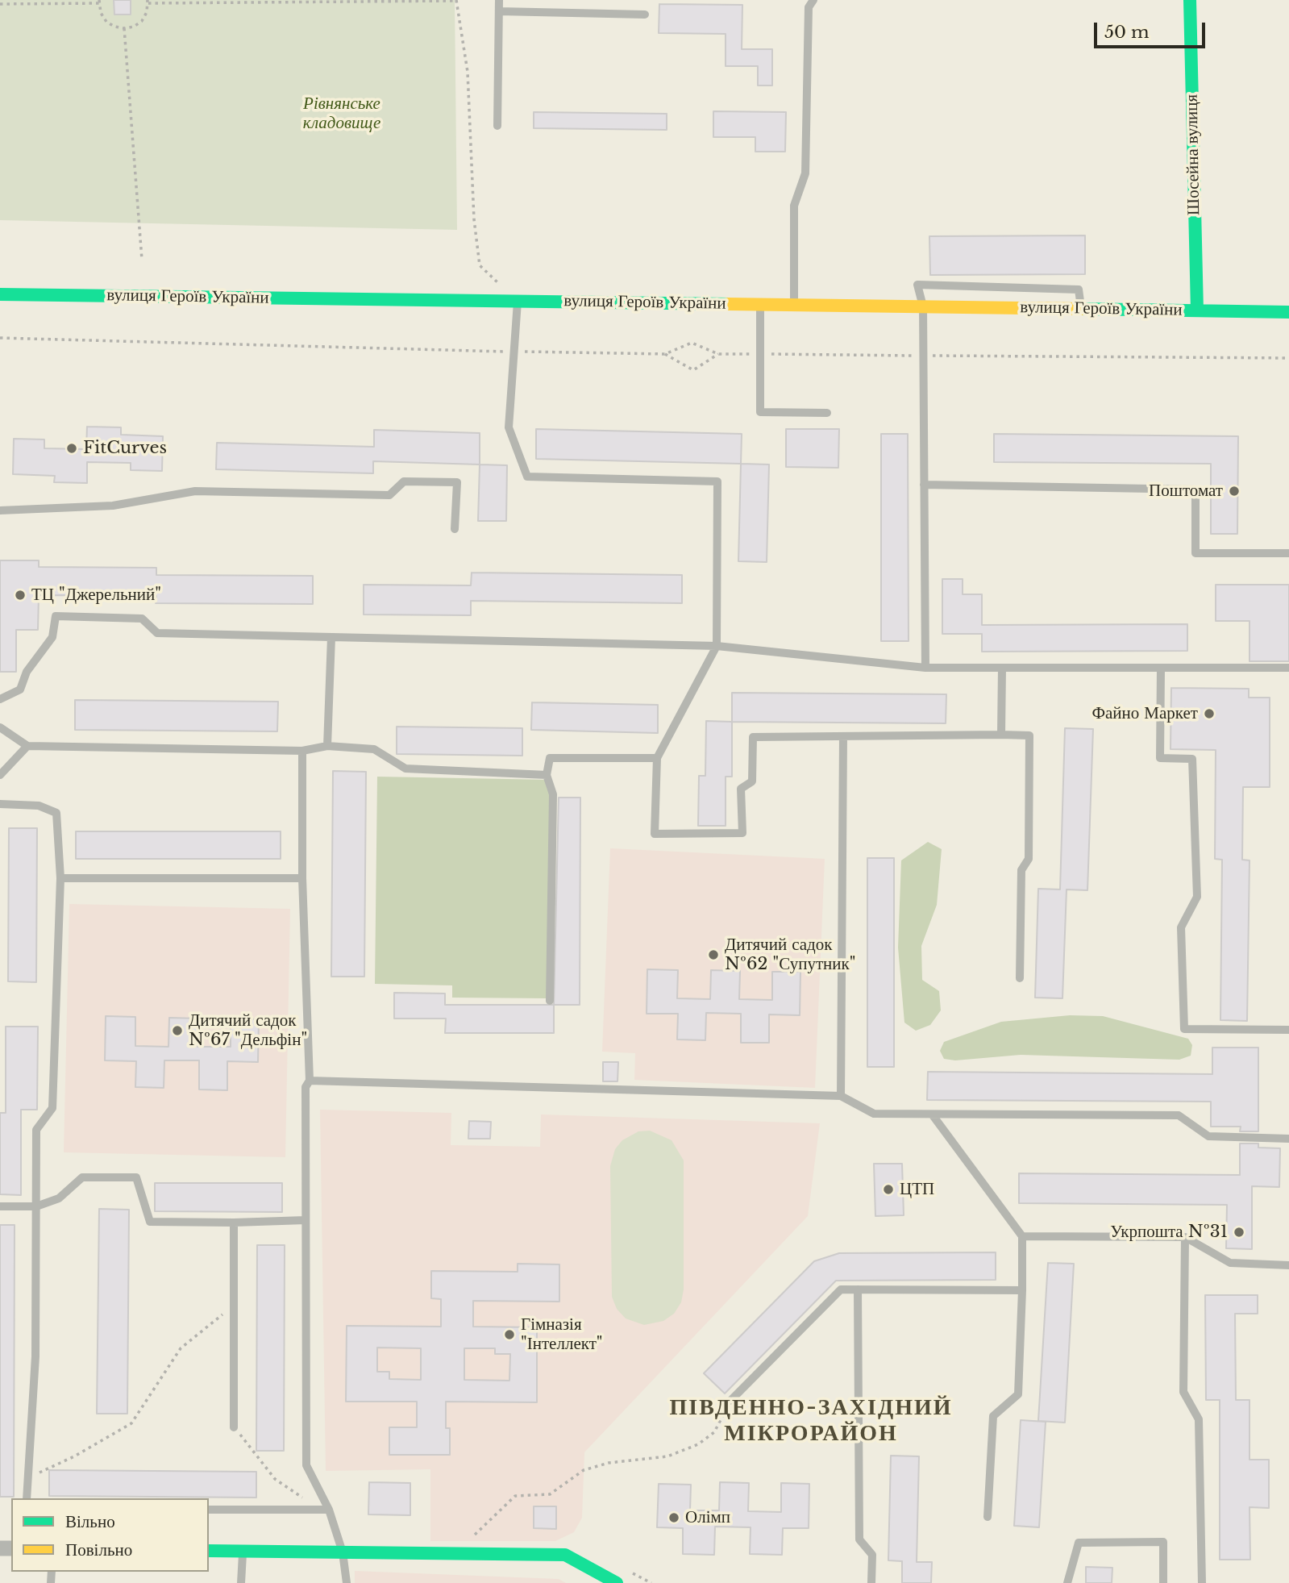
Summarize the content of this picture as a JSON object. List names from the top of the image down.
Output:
{
  "streets": {
    "main road": ["Шосейна вулиця", "вулиця Героїв України"]
  },
  "crossings": [
    ["Шосейна вулиця", "вулиця Героїв України"]
  ],
  "districts": ["ПІВДЕННО-ЗАХІДНИЙ МІКРОРАЙОН"],
  "parks": ["Рівнянське кладовище"],
  "places": [
    "FitCurves",
    "Поштомат",
    "ТЦ \"Джерельний\"",
    "Файно Маркет",
    "Дитячий садок №62 \"Супутник\"",
    "Дитячий садок №67 \"Дельфін\"",
    "ЦТП",
    "Укрпошта №31",
    "Гімназія \"Інтеллект\"",
    "Олімп"
  ],
  "legend": ["Вільно", "Повільно"],
  "scale_bar": "50 m"
}
